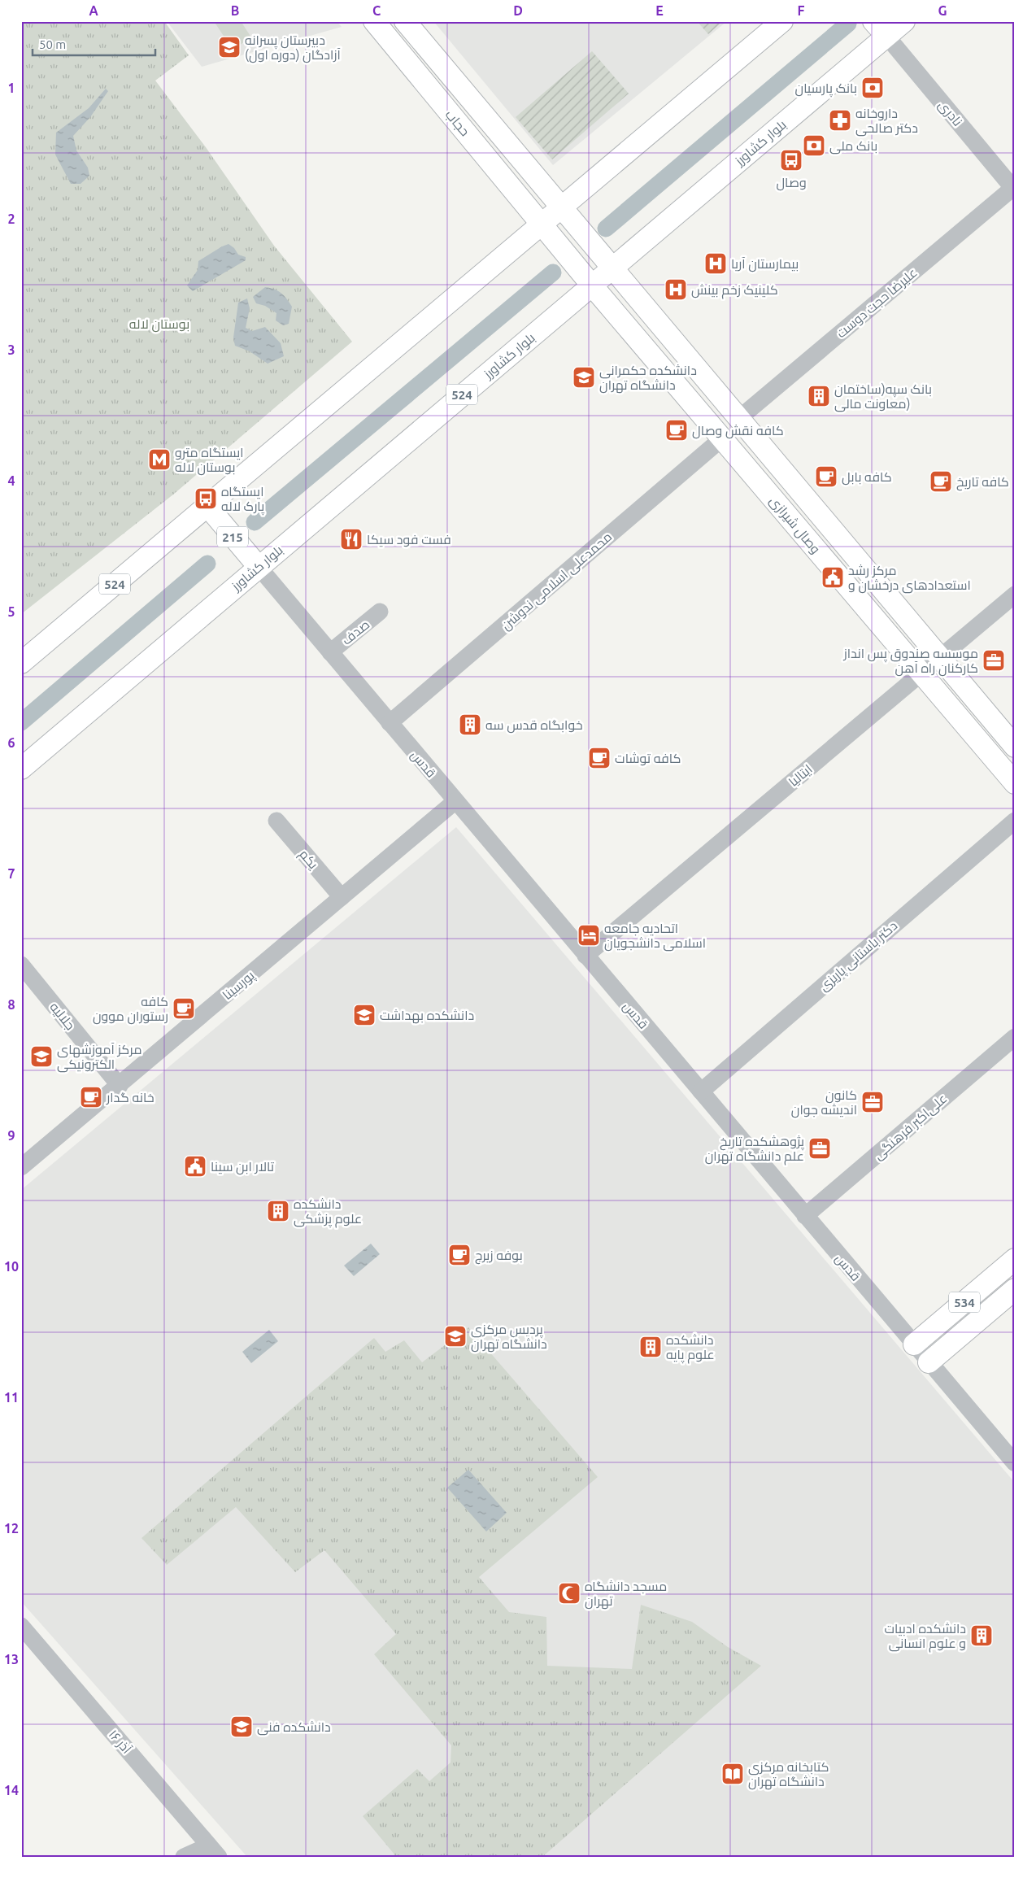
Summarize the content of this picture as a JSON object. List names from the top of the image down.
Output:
{
  "streets": {
    "main road": [
      "حجاب",
      "بلوار کشاورز",
      "524",
      "وصال شیرازی",
      "215",
      "534"
    ],
    "street": [
      "نادری",
      "علیرضا حجت دوست",
      "محمدعلی اسلامی ندوشن",
      "صدف",
      "قدس",
      "ایتالیا",
      "یکم",
      "دکتر باستانی پاریزی",
      "پورسینا",
      "جلالیه",
      "علی‌اکبر فرهنگی",
      "۱۶ آذر"
    ]
  },
  "crossings": [
    ["نادری", "بلوار کشاورز"],
    ["نادری", "علیرضا حجت دوست"],
    ["حجاب", "بلوار کشاورز"],
    ["حجاب", "524"],
    ["حجاب", "وصال شیرازی"],
    ["بلوار کشاورز", "وصال شیرازی"],
    ["بلوار کشاورز", "215"],
    ["بلوار کشاورز", "قدس"],
    ["علیرضا حجت دوست", "وصال شیرازی"],
    ["524", "215"],
    ["وصال شیرازی", "محمدعلی اسلامی ندوشن"],
    ["وصال شیرازی", "ایتالیا"],
    ["215", "قدس"],
    ["محمدعلی اسلامی ندوشن", "قدس"],
    ["صدف", "قدس"],
    ["قدس", "ایتالیا"],
    ["قدس", "دکتر باستانی پاریزی"],
    ["قدس", "پورسینا"],
    ["قدس", "علی‌اکبر فرهنگی"],
    ["قدس", "534"],
    ["یکم", "پورسینا"],
    ["پورسینا", "جلالیه"]
  ],
  "parks": ["بوستان لاله"],
  "places": {
    "school or university": [
      "دبيرستان پسرانه آزادگان (دوره اول)",
      "دانشکده حکمرانی دانشگاه تهران",
      "دانشکده بهداشت",
      "مرکز آموزشهای الکترونیکی",
      "پردیس مرکزی دانشگاه‌ تهران",
      "دانشکده فنی"
    ],
    "bank": ["بانک پارسیان", "بانک ملی"],
    "pharmacy": ["داروخانه دکتر صالحی"],
    "bus stop": ["وصال", "ایستگاه پارک لاله"],
    "hospital": ["بیمارستان آریا", "کلینیک زخم بینش"],
    "building": [
      "بانک سپه(ساختمان معاونت مالی)",
      "خوابگاه قدس سه",
      "دانشکده علوم پزشکی",
      "دانشکده علوم پایه",
      "دانشکده ادبیات و علوم انسانی"
    ],
    "cafe": [
      "کافه نقش وصال",
      "کافه بابل",
      "کافه تاریخ",
      "کافه توشات",
      "کافه رستوران موون",
      "خانه گدار",
      "بوفه زیرج"
    ],
    "metro station": ["ایستگاه مترو بوستان لاله"],
    "restaurant": ["فست فود سیکا"],
    "public building": ["مرکز رشد استعدادهای درخشان و", "تالار ابن سینا"],
    "office": ["موسسه صندوق پس انداز کارکنان راه آهن", "کانون اندیشه جوان", "پژوهشکده تاریخ علم دانشگاه تهران"],
    "hotel": ["اتحادیه جامعه اسلامی دانشجویان"],
    "mosque": ["مسجد دانشگاه تهران"],
    "library": ["کتابخانه مرکزی دانشگاه تهران"]
  },
  "scale_bar": "50 m",
  "grid": {
    "columns": [
      "A",
      "B",
      "C",
      "D",
      "E",
      "F",
      "G"
    ],
    "rows": [
      "1",
      "2",
      "3",
      "4",
      "5",
      "6",
      "7",
      "8",
      "9",
      "10",
      "11",
      "12",
      "13",
      "14"
    ]
  }
}
